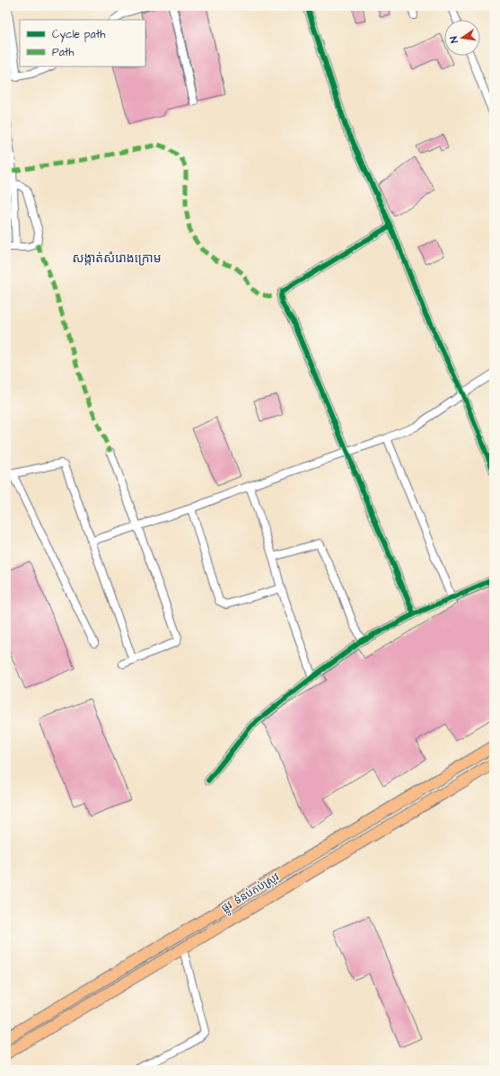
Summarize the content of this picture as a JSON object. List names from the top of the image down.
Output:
{
  "streets": {
    "main road": ["ផ្លូវ ទំនប់កប់ស្រូវ"]
  },
  "districts": ["សង្កាត់សំរោងក្រោម"],
  "legend": ["Cycle path", "Path"],
  "north": "left"
}
